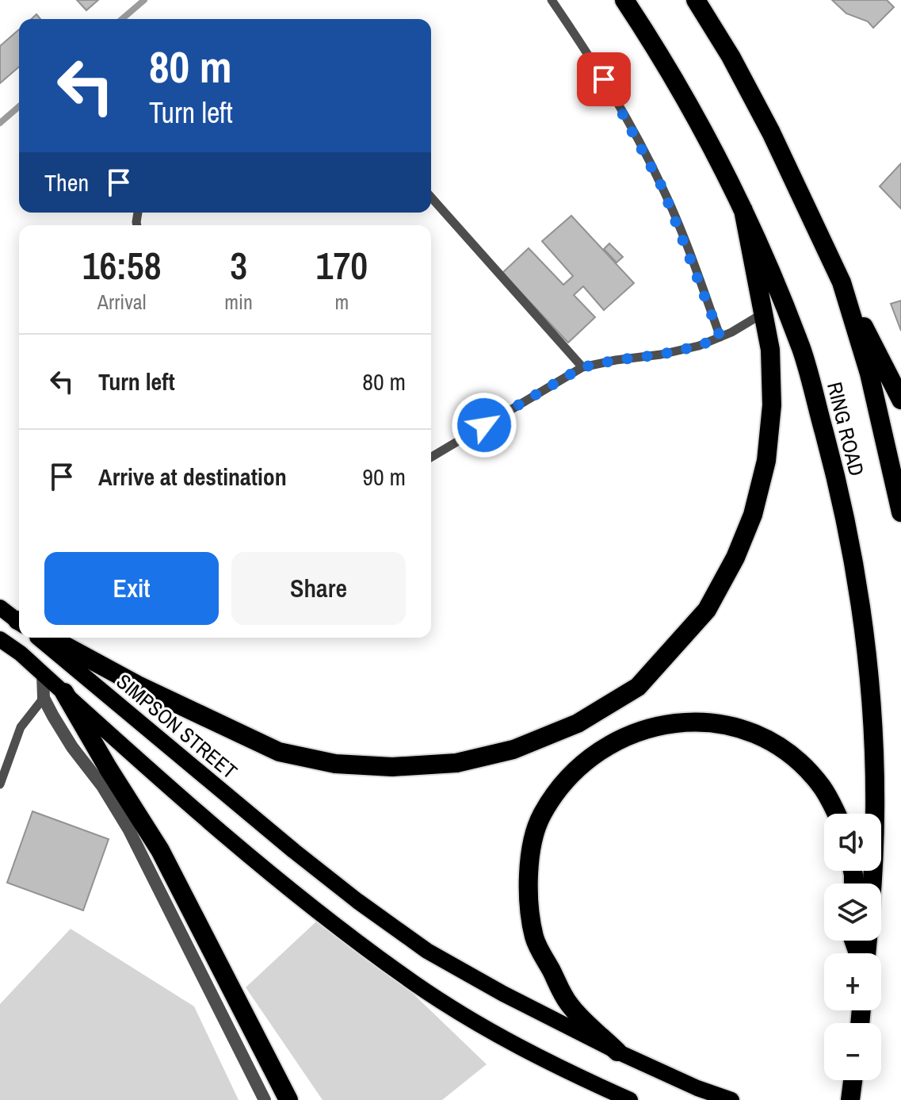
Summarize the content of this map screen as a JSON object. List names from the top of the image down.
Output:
{
  "streets": {
    "highway": ["RING ROAD"],
    "main road": ["SIMPSON STREET"]
  },
  "page": {
    "turn": ["80 m", "Turn left"],
    "then": "Then",
    "eta": [
      "16:58",
      "Arrival",
      "3",
      "min",
      "170",
      "m"
    ],
    "list": [
      {
        "name": "Turn left",
        "value": "80 m"
      },
      {
        "name": "Arrive at destination",
        "value": "90 m"
      }
    ],
    "buttons": ["Exit", "Share"],
    "map_buttons": ["+", "−"]
  }
}
